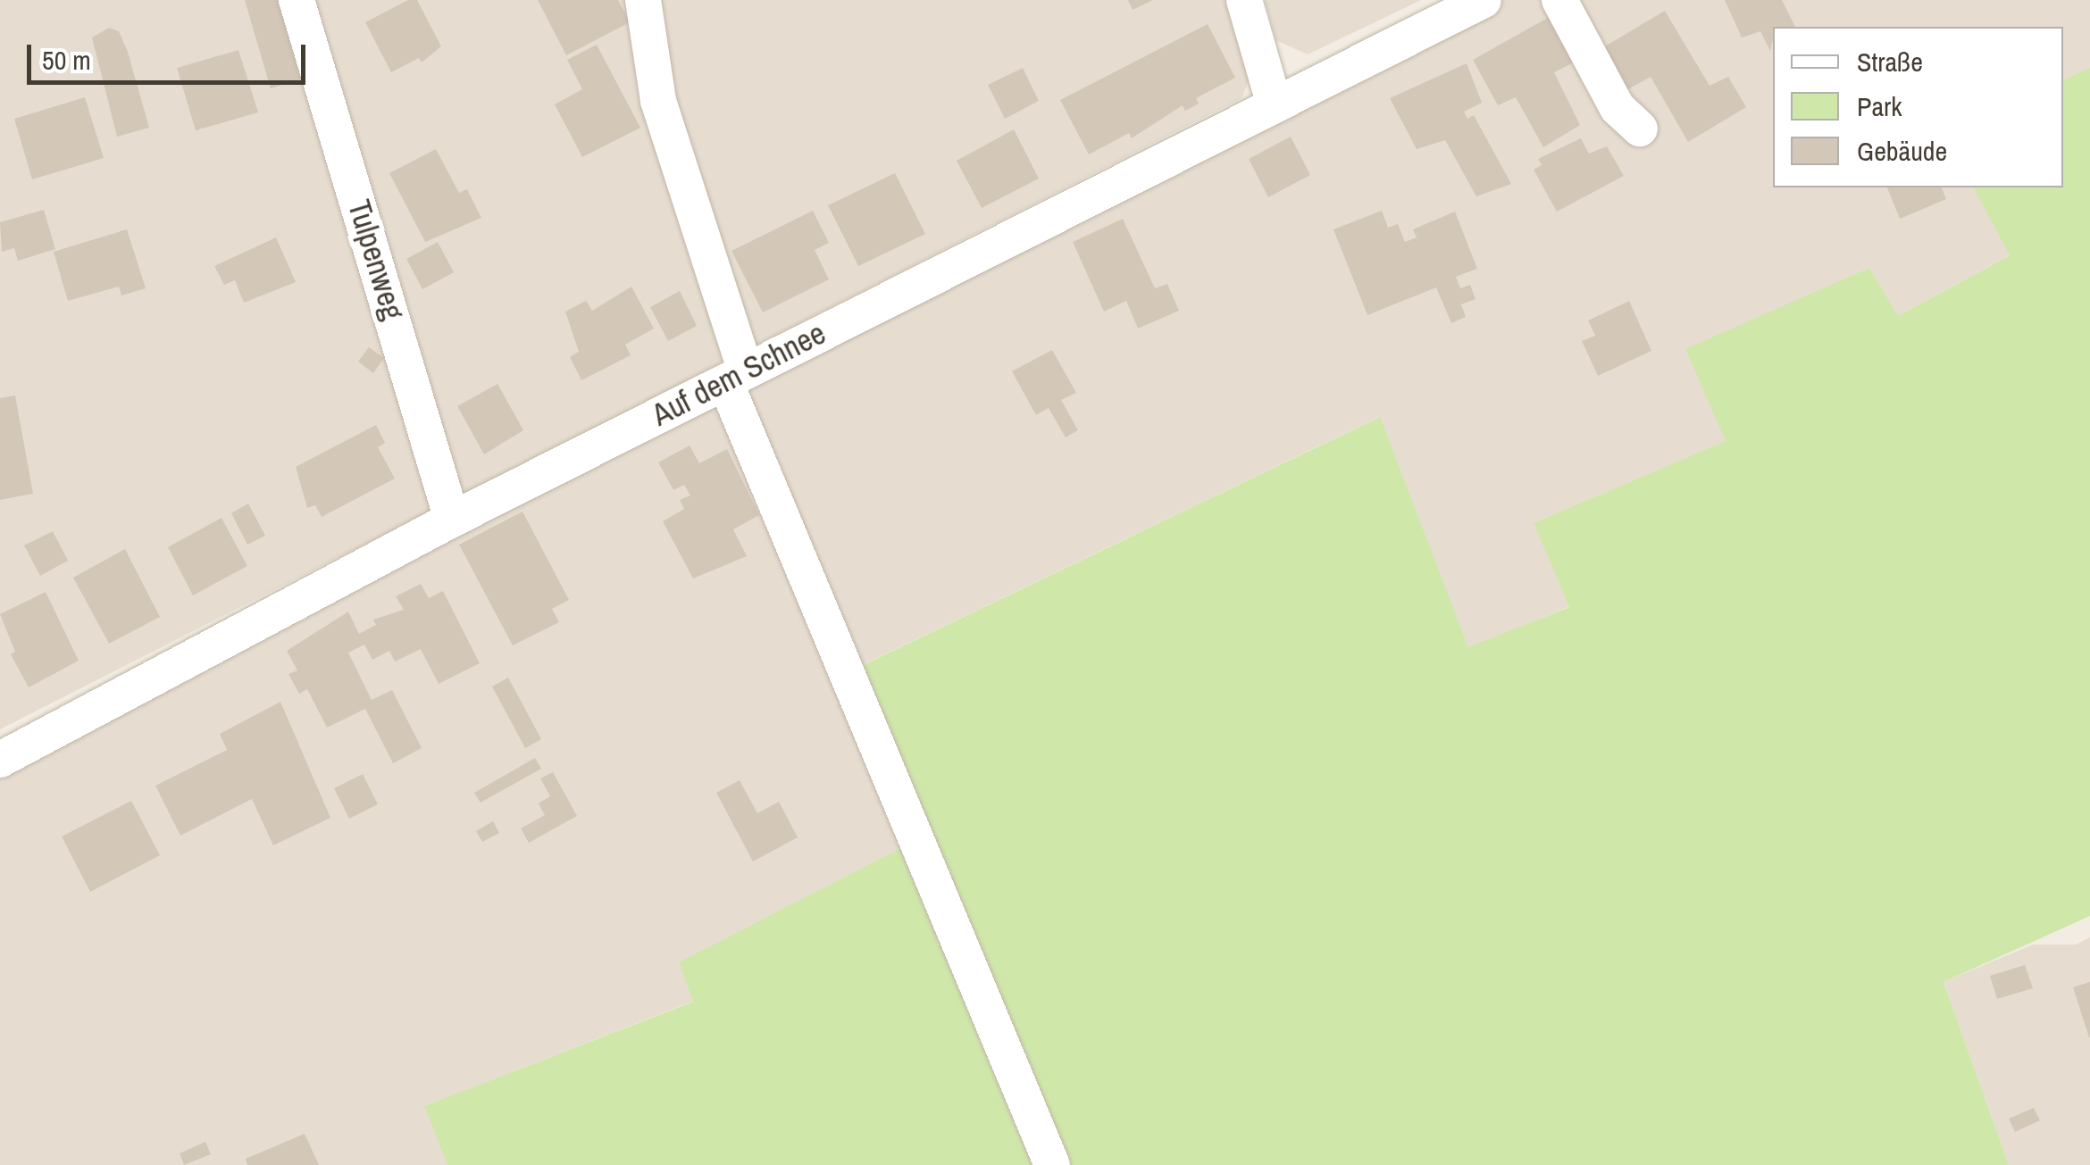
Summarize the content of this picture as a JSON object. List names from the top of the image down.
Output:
{
  "streets": {
    "street": ["Tulpenweg", "Auf dem Schnee"]
  },
  "crossings": [
    ["Tulpenweg", "Auf dem Schnee"]
  ],
  "legend": ["Straße", "Park", "Gebäude"],
  "scale_bar": "50 m"
}
